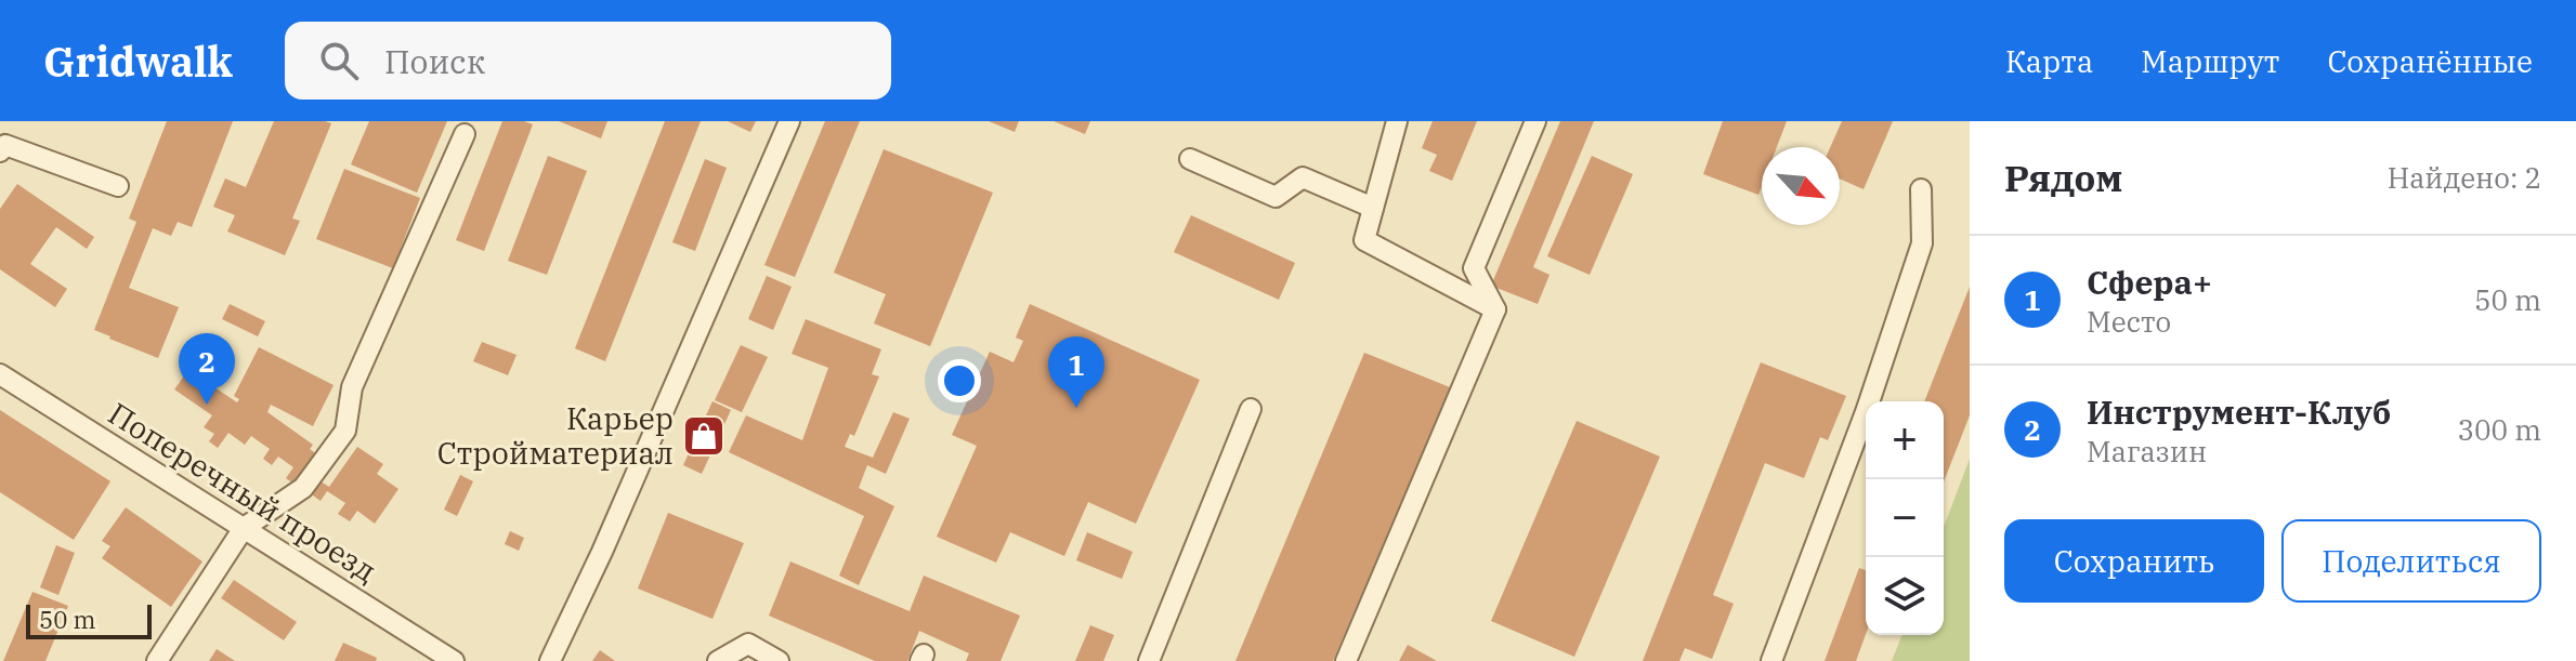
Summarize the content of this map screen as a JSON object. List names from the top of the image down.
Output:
{
  "streets": {
    "street": ["Поперечный проезд"]
  },
  "places": {
    "shop": ["Карьер Стройматериал"]
  },
  "scale_bar": "50 m",
  "north": "bottom right",
  "page": {
    "header": "Gridwalk",
    "search": "Поиск",
    "nav": ["Карта", "Маршрут", "Сохранённые"],
    "heading": ["Рядом", "Найдено: 2"],
    "list": [
      {
        "mark": "1",
        "name": "Сфера+",
        "note": "Место",
        "value": "50 m"
      },
      {
        "mark": "2",
        "name": "Инструмент-Клуб",
        "note": "Магазин",
        "value": "300 m"
      }
    ],
    "pins": ["2", "1"],
    "map_buttons": ["+", "−"],
    "buttons": ["Сохранить", "Поделиться"],
    "scale": "50 m"
  }
}
